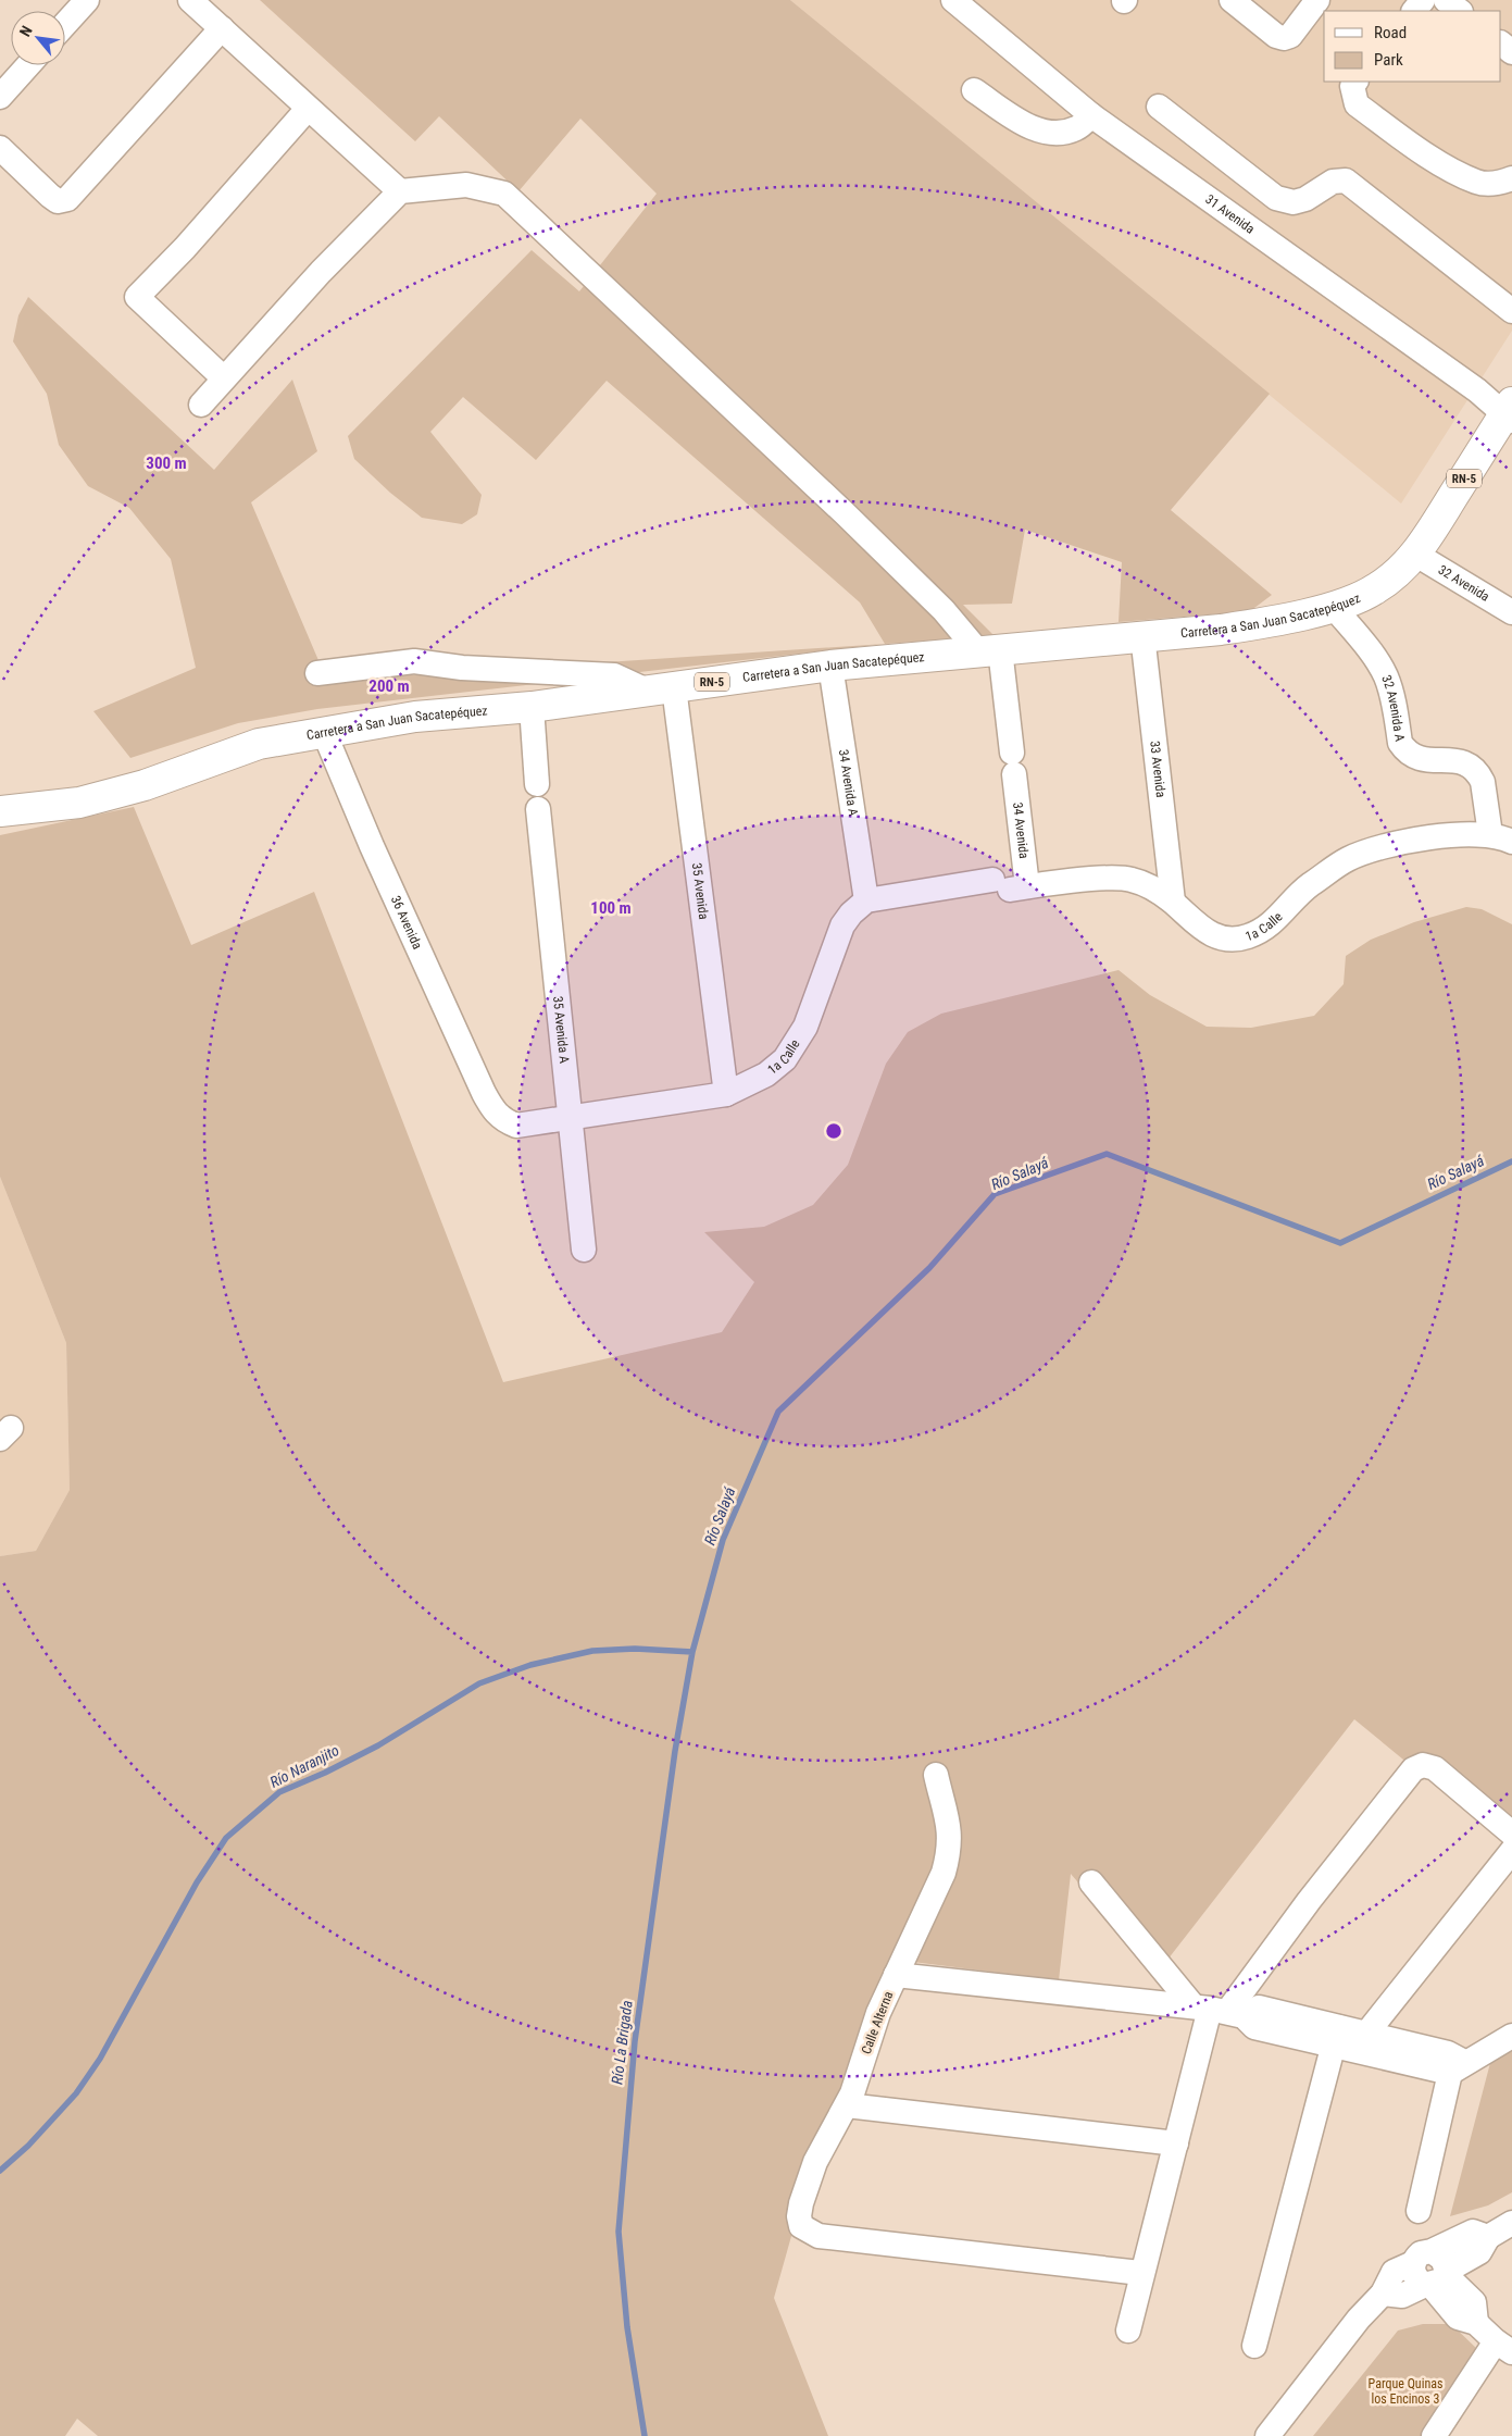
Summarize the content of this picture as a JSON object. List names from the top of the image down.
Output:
{
  "streets": {
    "main road": ["RN-5", "Carretera a San Juan Sacatepéquez"],
    "street": [
      "31 Avenida",
      "32 Avenida",
      "32 Avenida A",
      "33 Avenida",
      "34 Avenida A",
      "34 Avenida",
      "35 Avenida",
      "36 Avenida",
      "1a Calle",
      "35 Avenida A",
      "Calle Alterna"
    ]
  },
  "crossings": [
    ["31 Avenida", "Carretera a San Juan Sacatepéquez"],
    ["32 Avenida", "Carretera a San Juan Sacatepéquez"],
    ["Carretera a San Juan Sacatepéquez", "32 Avenida A"],
    ["Carretera a San Juan Sacatepéquez", "33 Avenida"],
    ["Carretera a San Juan Sacatepéquez", "34 Avenida A"],
    ["Carretera a San Juan Sacatepéquez", "34 Avenida"],
    ["Carretera a San Juan Sacatepéquez", "35 Avenida"],
    ["Carretera a San Juan Sacatepéquez", "36 Avenida"],
    ["32 Avenida A", "1a Calle"],
    ["33 Avenida", "1a Calle"],
    ["34 Avenida A", "1a Calle"],
    ["34 Avenida", "1a Calle"],
    ["35 Avenida", "1a Calle"],
    ["36 Avenida", "1a Calle"],
    ["1a Calle", "35 Avenida A"]
  ],
  "water": ["Río Salayá", "Río Naranjito", "Río La Brigada"],
  "parks": ["Parque Quinas los Encinos 3"],
  "legend": ["Road", "Park"],
  "north": "top left",
  "rings": ["300 m", "200 m", "100 m"]
}
